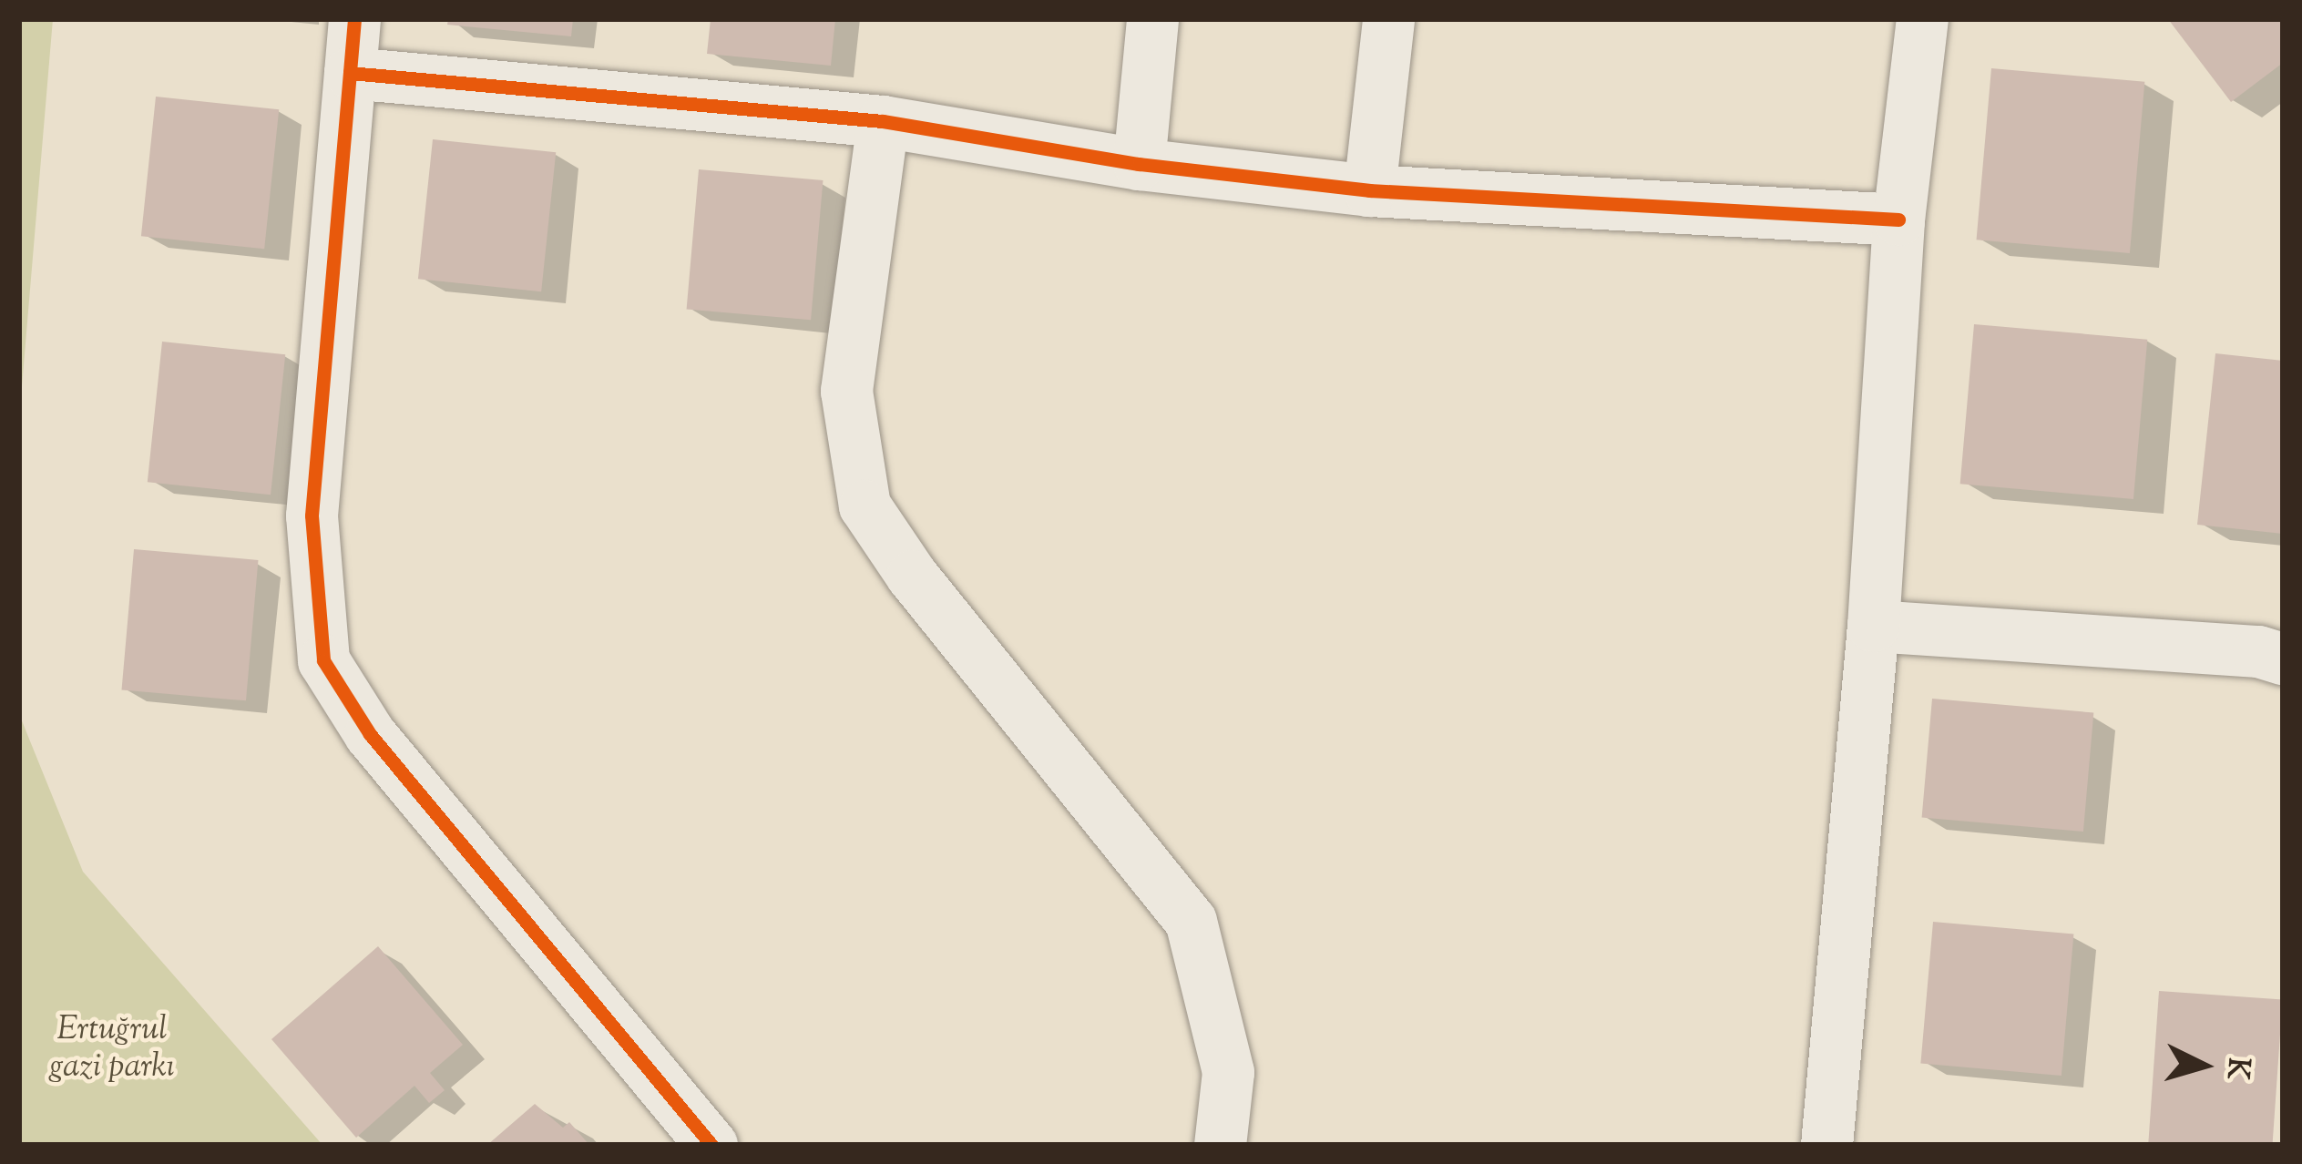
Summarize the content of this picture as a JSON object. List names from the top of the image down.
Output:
{
  "parks": ["Ertuğrul gazi parkı"],
  "north": "right"
}
